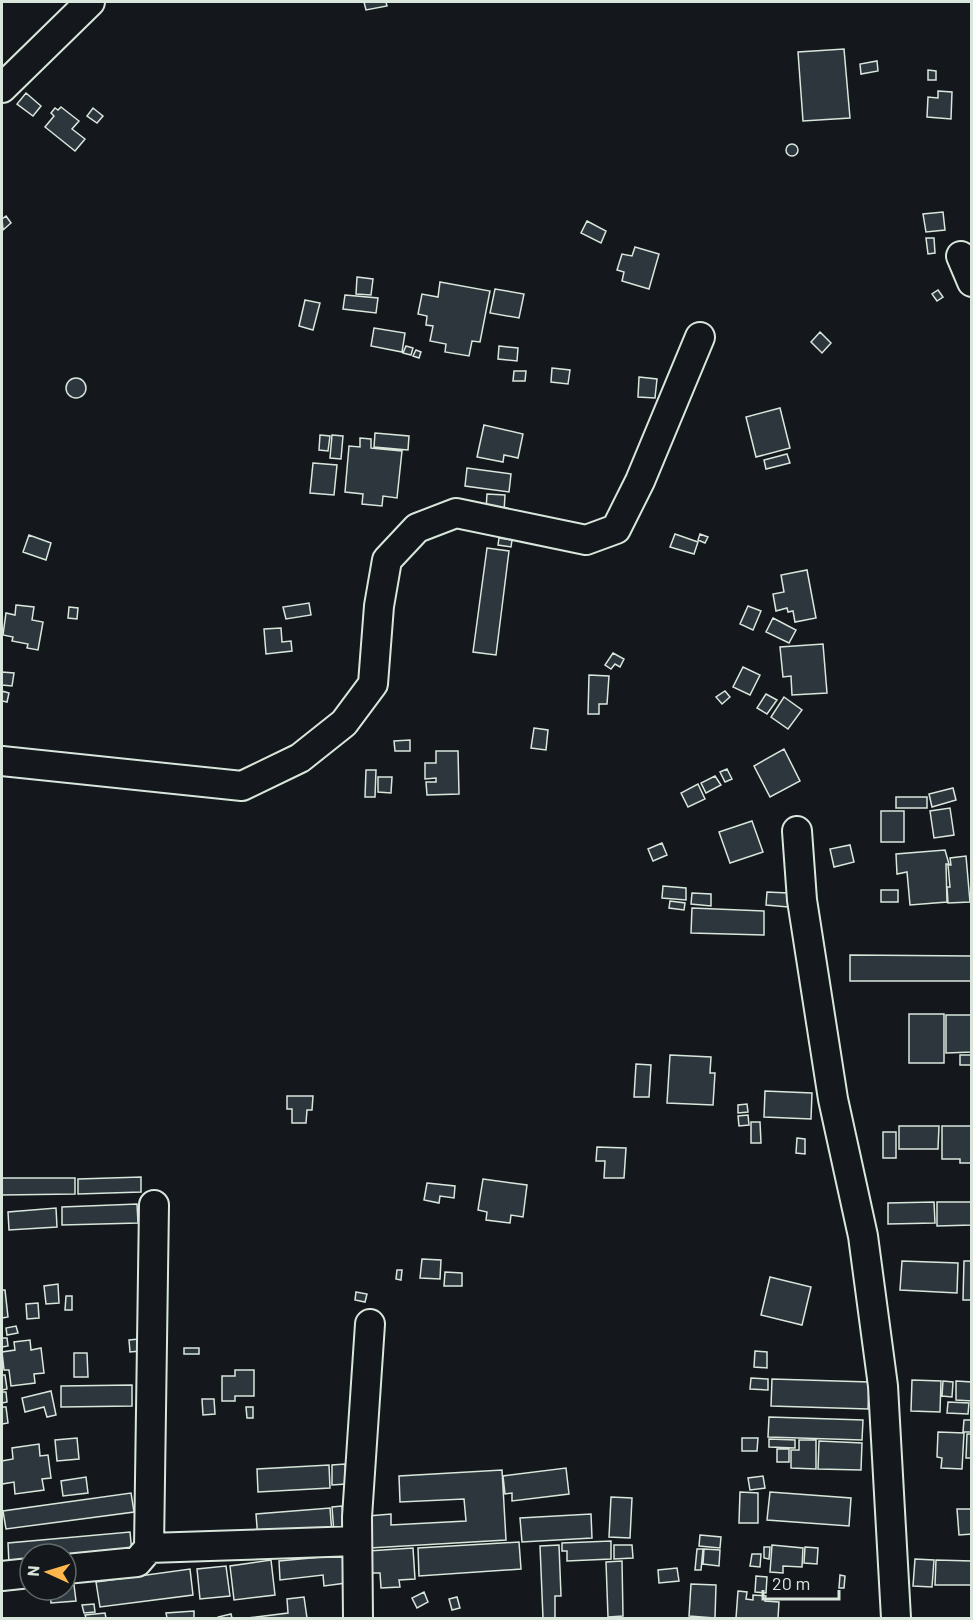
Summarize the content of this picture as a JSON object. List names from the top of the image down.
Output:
{
  "scale_bar": "20 m",
  "north": "left"
}
